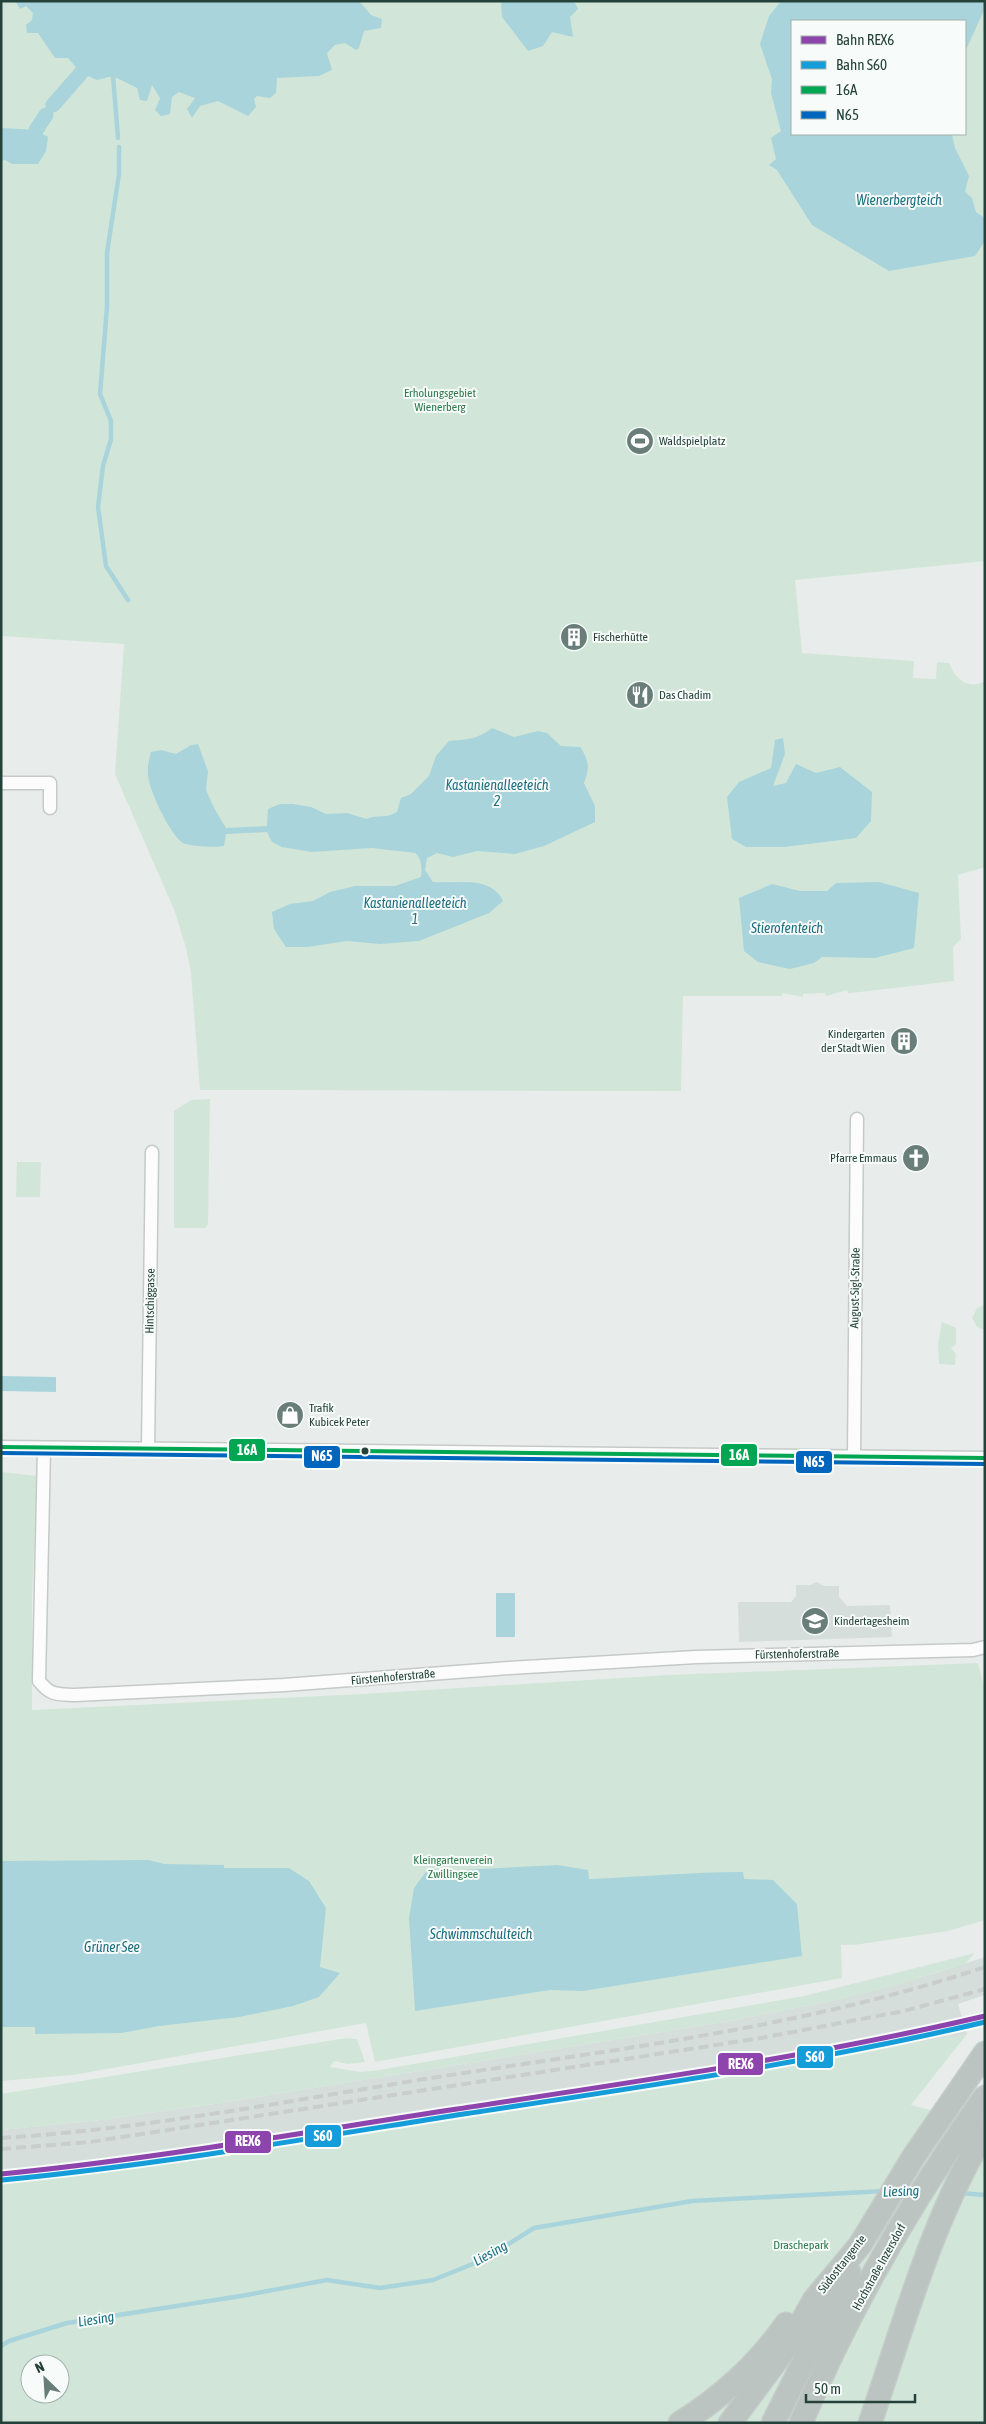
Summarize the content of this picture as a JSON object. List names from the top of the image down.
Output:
{
  "streets": {
    "highway": ["Südosttangente", "Hochstraße Inzersdorf"],
    "street": ["August-Sigl-Straße", "Hintschiggasse", "Fürstenhoferstraße"]
  },
  "crossings": [
    ["Südosttangente", "Hochstraße Inzersdorf"]
  ],
  "water": [
    "Wienerbergteich",
    "Kastanienalleeteich 2",
    "Kastanienalleeteich 1",
    "Stierofenteich",
    "Schwimmschulteich",
    "Grüner See",
    "Liesing"
  ],
  "parks": ["Erholungsgebiet Wienerberg", "Kleingartenverein Zwillingsee", "Draschepark"],
  "places": {
    "sports": ["Waldspielplatz"],
    "building": ["Fischerhütte", "Kindergarten der Stadt Wien"],
    "restaurant": ["Das Chadim"],
    "church": ["Pfarre Emmaus"],
    "shop": ["Trafik Kubicek Peter"],
    "school or university": ["Kindertagesheim"]
  },
  "lines": [
    "transit line 16A",
    "transit line N65",
    "rail line REX6",
    "rail line S60"
  ],
  "legend": [
    "Bahn REX6",
    "Bahn S60",
    "16A",
    "N65"
  ],
  "scale_bar": "50 m",
  "north": "top left"
}
